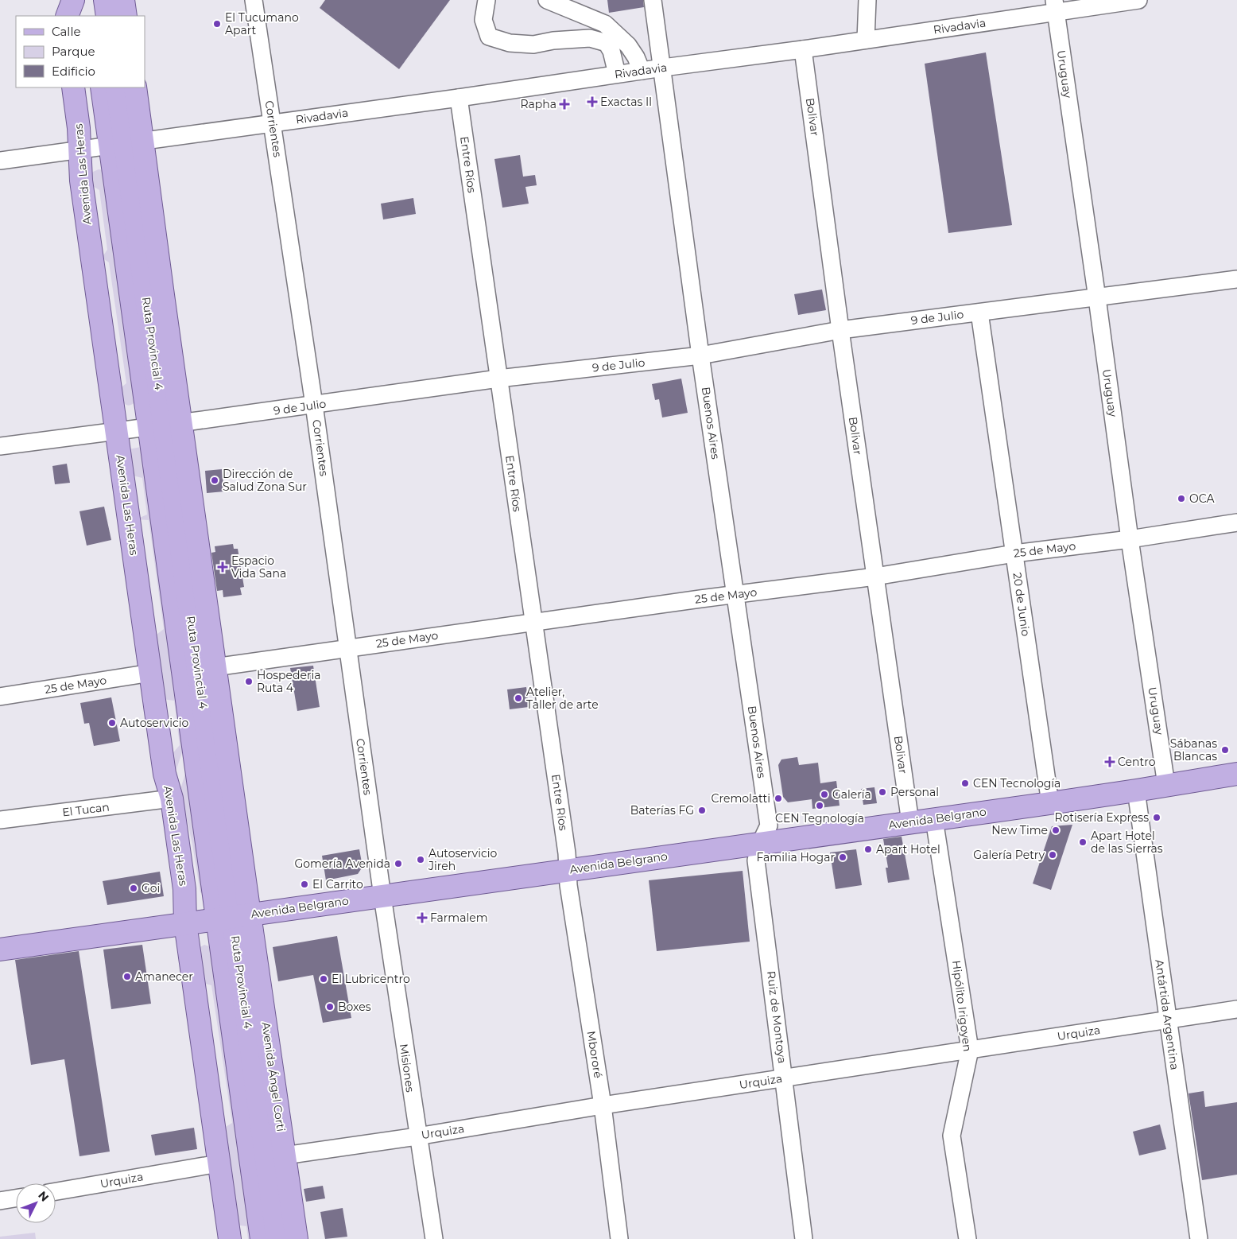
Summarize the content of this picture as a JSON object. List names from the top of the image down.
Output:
{
  "streets": {
    "main road": [
      "Avenida Las Heras",
      "Ruta Provincial 4",
      "Avenida Belgrano",
      "Avenida Ángel Corti"
    ],
    "street": [
      "Rivadavia",
      "Uruguay",
      "Bolivar",
      "Corrientes",
      "Entre Ríos",
      "9 de Julio",
      "Buenos Aires",
      "25 de Mayo",
      "20 de Junio",
      "El Tucan",
      "Hipólito Irigoyen",
      "Antártida Argentina",
      "Ruiz de Montoya",
      "Urquiza",
      "Mbororé",
      "Misiones"
    ]
  },
  "crossings": [
    ["Rivadavia", "Uruguay"],
    ["Rivadavia", "Bolivar"],
    ["Rivadavia", "Corrientes"],
    ["Rivadavia", "Entre Ríos"],
    ["Rivadavia", "Avenida Las Heras"],
    ["Rivadavia", "Ruta Provincial 4"],
    ["Rivadavia", "Buenos Aires"],
    ["Uruguay", "9 de Julio"],
    ["Uruguay", "25 de Mayo"],
    ["Uruguay", "Avenida Belgrano"],
    ["Bolivar", "9 de Julio"],
    ["Bolivar", "25 de Mayo"],
    ["Bolivar", "Avenida Belgrano"],
    ["Corrientes", "9 de Julio"],
    ["Corrientes", "25 de Mayo"],
    ["Corrientes", "Avenida Belgrano"],
    ["Corrientes", "Misiones"],
    ["Entre Ríos", "9 de Julio"],
    ["Entre Ríos", "25 de Mayo"],
    ["Entre Ríos", "Avenida Belgrano"],
    ["Entre Ríos", "Mbororé"],
    ["Avenida Las Heras", "9 de Julio"],
    ["Avenida Las Heras", "25 de Mayo"],
    ["Avenida Las Heras", "El Tucan"],
    ["Avenida Las Heras", "Avenida Belgrano"],
    ["9 de Julio", "Ruta Provincial 4"],
    ["9 de Julio", "Buenos Aires"],
    ["9 de Julio", "20 de Junio"],
    ["Ruta Provincial 4", "Avenida Belgrano"],
    ["Ruta Provincial 4", "Urquiza"],
    ["Ruta Provincial 4", "Avenida Ángel Corti"],
    ["Buenos Aires", "25 de Mayo"],
    ["Buenos Aires", "Avenida Belgrano"],
    ["Buenos Aires", "Ruiz de Montoya"],
    ["25 de Mayo", "20 de Junio"],
    ["20 de Junio", "Avenida Belgrano"],
    ["Avenida Belgrano", "Hipólito Irigoyen"],
    ["Avenida Belgrano", "Antártida Argentina"],
    ["Avenida Belgrano", "Ruiz de Montoya"],
    ["Avenida Belgrano", "Mbororé"],
    ["Avenida Belgrano", "Misiones"],
    ["Avenida Belgrano", "Avenida Ángel Corti"],
    ["Hipólito Irigoyen", "Urquiza"],
    ["Antártida Argentina", "Urquiza"],
    ["Ruiz de Montoya", "Urquiza"],
    ["Urquiza", "Mbororé"],
    ["Urquiza", "Misiones"],
    ["Urquiza", "Avenida Ángel Corti"]
  ],
  "places": {
    "other": [
      "El Tucumano Apart",
      "Dirección de Salud Zona Sur",
      "OCA",
      "Hospederia Ruta 4",
      "Atelier, Taller de arte",
      "Autoservicio",
      "Sábanas Blancas",
      "CEN Tecnología",
      "Personal",
      "Galería",
      "Cremolatti",
      "CEN Tegnología",
      "Baterías FG",
      "Rotisería Express",
      "New Time",
      "Apart Hotel de las Sierras",
      "Apart Hotel",
      "Galería Petry",
      "Familia Hogar",
      "Autoservicio Jireh",
      "Gomería Avenida",
      "El Carrito",
      "Goi",
      "Amanecer",
      "El Lubricentro",
      "Boxes"
    ],
    "health": [
      "Exactas II",
      "Rapha",
      "Espacio Vida Sana",
      "Centro",
      "Farmalem"
    ]
  },
  "legend": ["Calle", "Parque", "Edificio"],
  "north": "top right"
}
